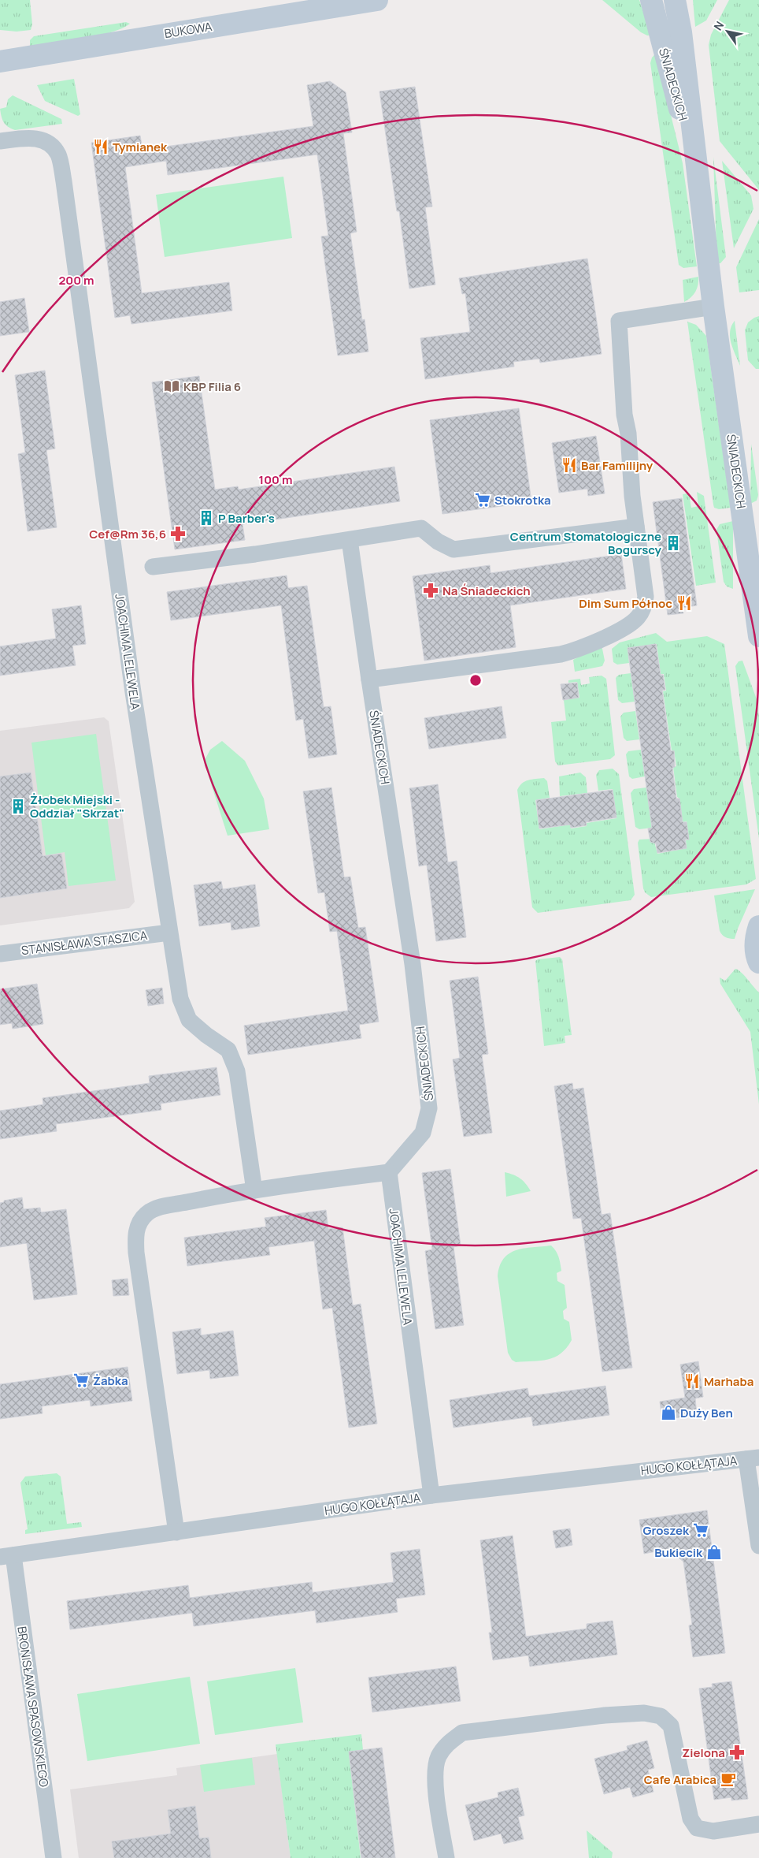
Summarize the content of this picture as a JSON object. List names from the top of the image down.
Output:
{
  "streets": {
    "street": [
      "BUKOWA",
      "ŚNIADECKICH",
      "JOACHIMA LELEWELA",
      "STANISŁAWA STASZICA",
      "HUGO KOŁŁĄTAJA",
      "BRONISŁAWA SPASOWSKIEGO"
    ]
  },
  "crossings": [
    ["ŚNIADECKICH", "JOACHIMA LELEWELA"],
    ["JOACHIMA LELEWELA", "STANISŁAWA STASZICA"],
    ["JOACHIMA LELEWELA", "HUGO KOŁŁĄTAJA"],
    ["HUGO KOŁŁĄTAJA", "BRONISŁAWA SPASOWSKIEGO"]
  ],
  "places": {
    "restaurant": [
      "Tymianek",
      "Bar Familijny",
      "Dim Sum Północ",
      "Marhaba"
    ],
    "library": ["KBP Filia 6"],
    "supermarket": ["Stokrotka", "Żabka", "Groszek"],
    "building": ["P Barber's", "Centrum Stomatologiczne Bogurscy", "Żłobek Miejski - Oddział \"Skrzat\""],
    "pharmacy": ["Cef@Rm 36,6", "Na Śniadeckich", "Zielona"],
    "shop": ["Duży Ben", "Bukiecik"],
    "cafe": ["Cafe Arabica"]
  },
  "north": "top left",
  "rings": ["200 m", "100 m"]
}
